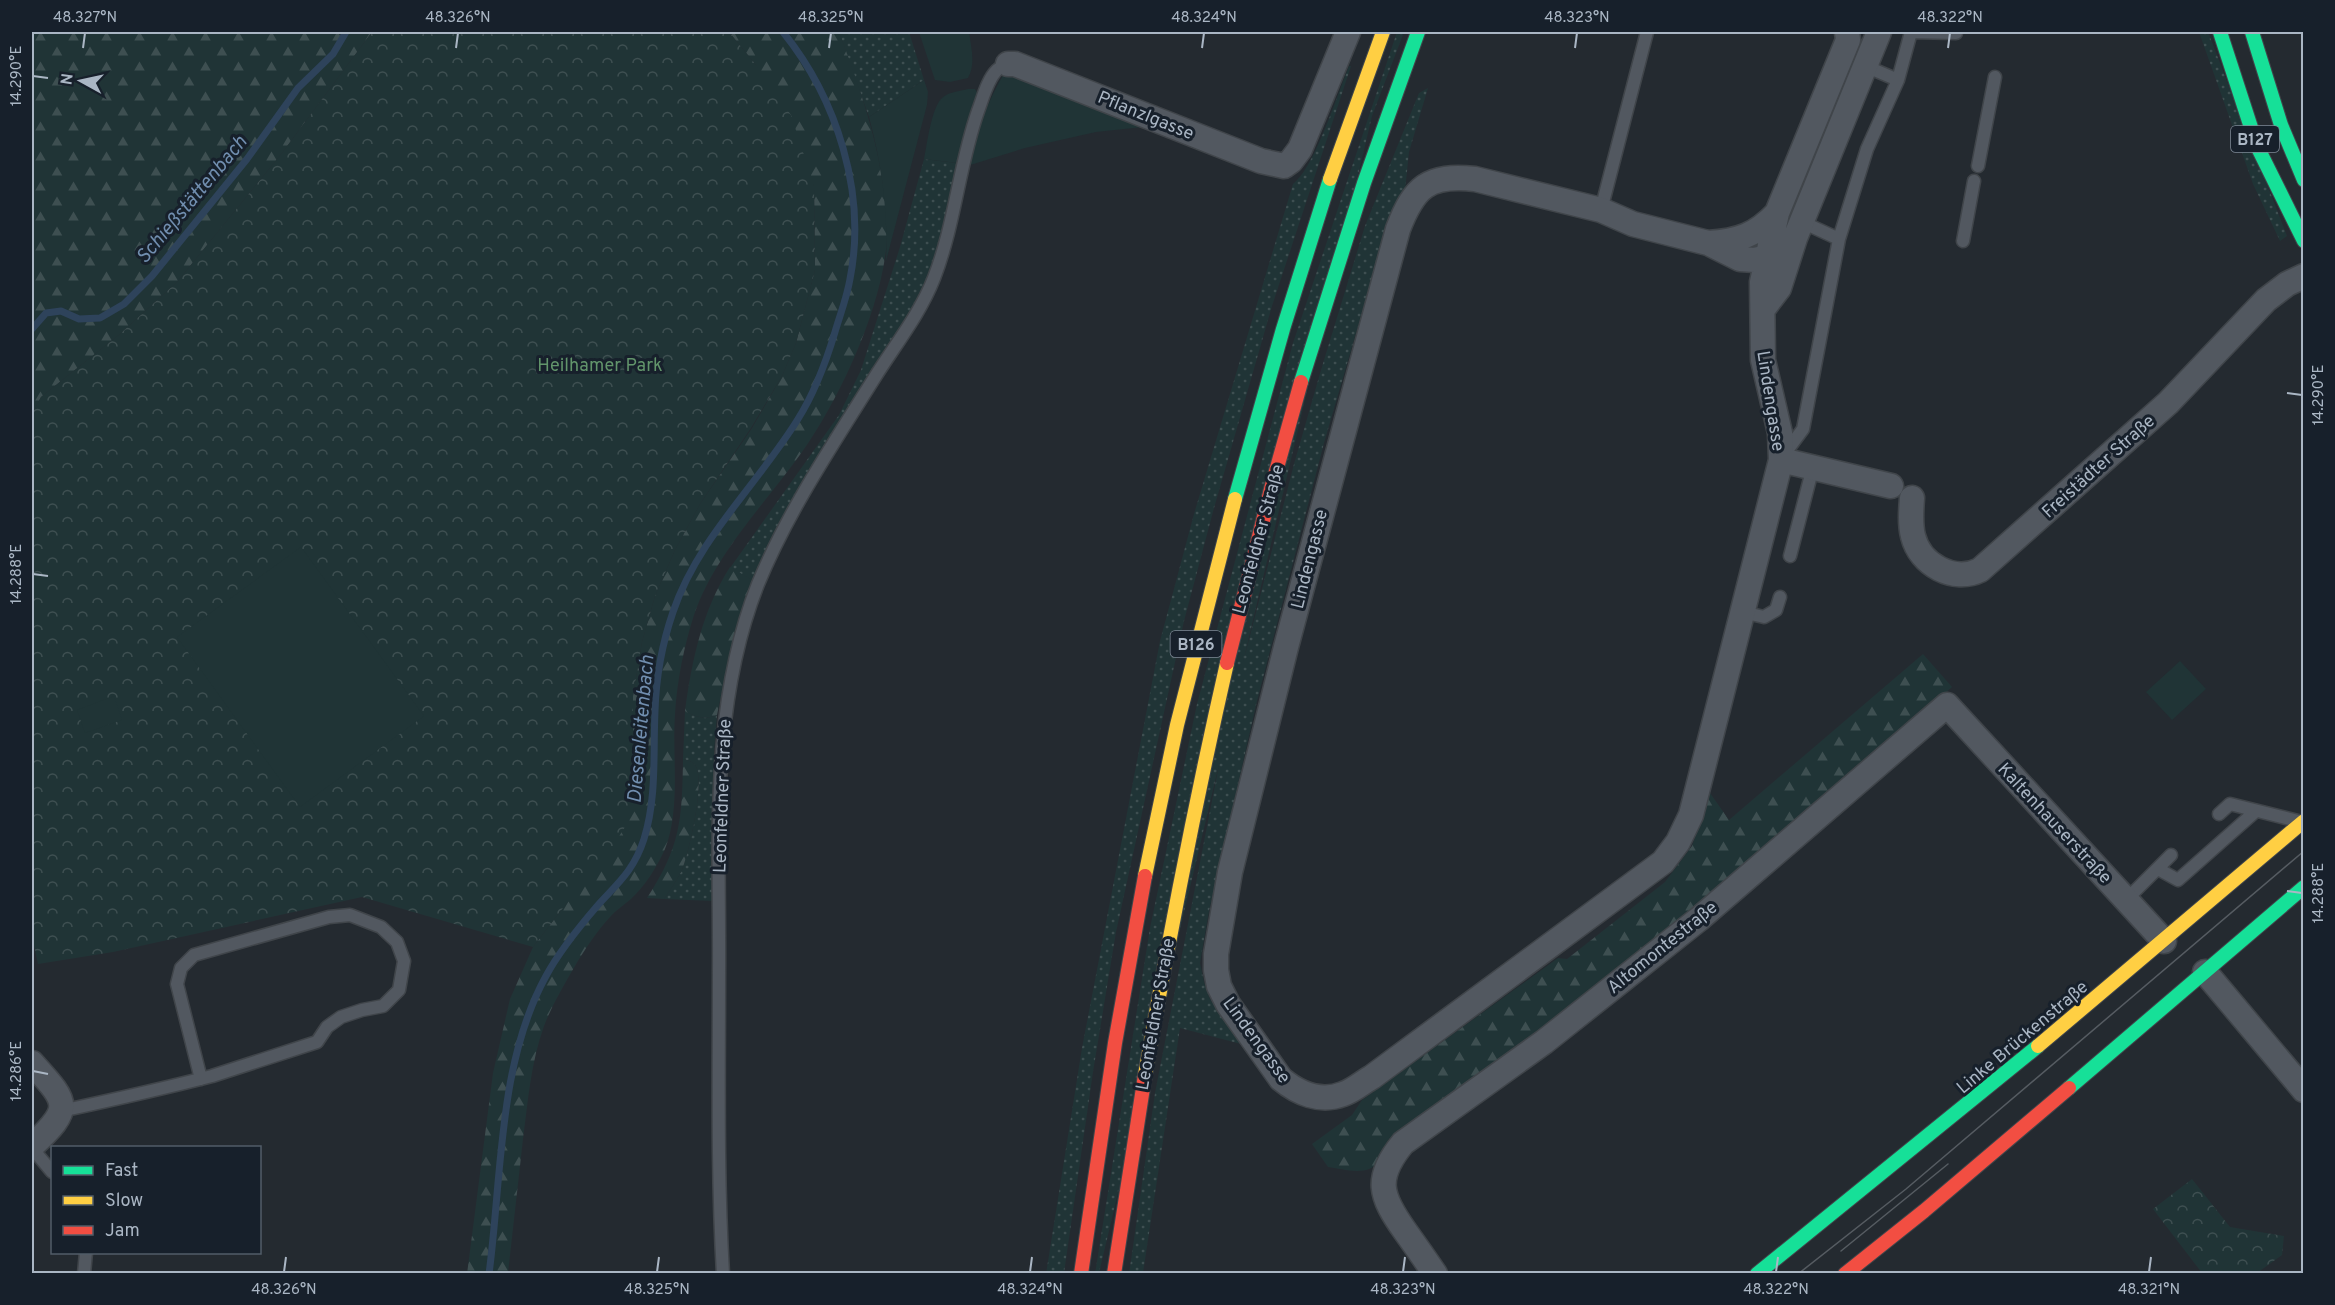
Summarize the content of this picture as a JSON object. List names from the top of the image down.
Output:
{
  "streets": {
    "main road": [
      "B127",
      "Leonfeldner Straße",
      "B126",
      "Linke Brückenstraße"
    ],
    "street": [
      "Pflanzlgasse",
      "Lindengasse",
      "Freistädter Straße",
      "Kaltenhauserstraße",
      "Altomontestraße"
    ]
  },
  "crossings": [
    ["Pflanzlgasse", "Leonfeldner Straße"],
    ["Kaltenhauserstraße", "Altomontestraße"],
    ["Kaltenhauserstraße", "Linke Brückenstraße"]
  ],
  "water": ["Schießstättenbach", "Diesenleitenbach"],
  "parks": ["Heilhamer Park"],
  "legend": ["Fast", "Slow", "Jam"],
  "north": "left",
  "coordinates": [
    "48.327°N",
    "48.326°N",
    "48.325°N",
    "48.324°N",
    "48.323°N",
    "48.322°N",
    "14.290°E",
    "14.288°E",
    "14.286°E",
    "48.321°N"
  ]
}
